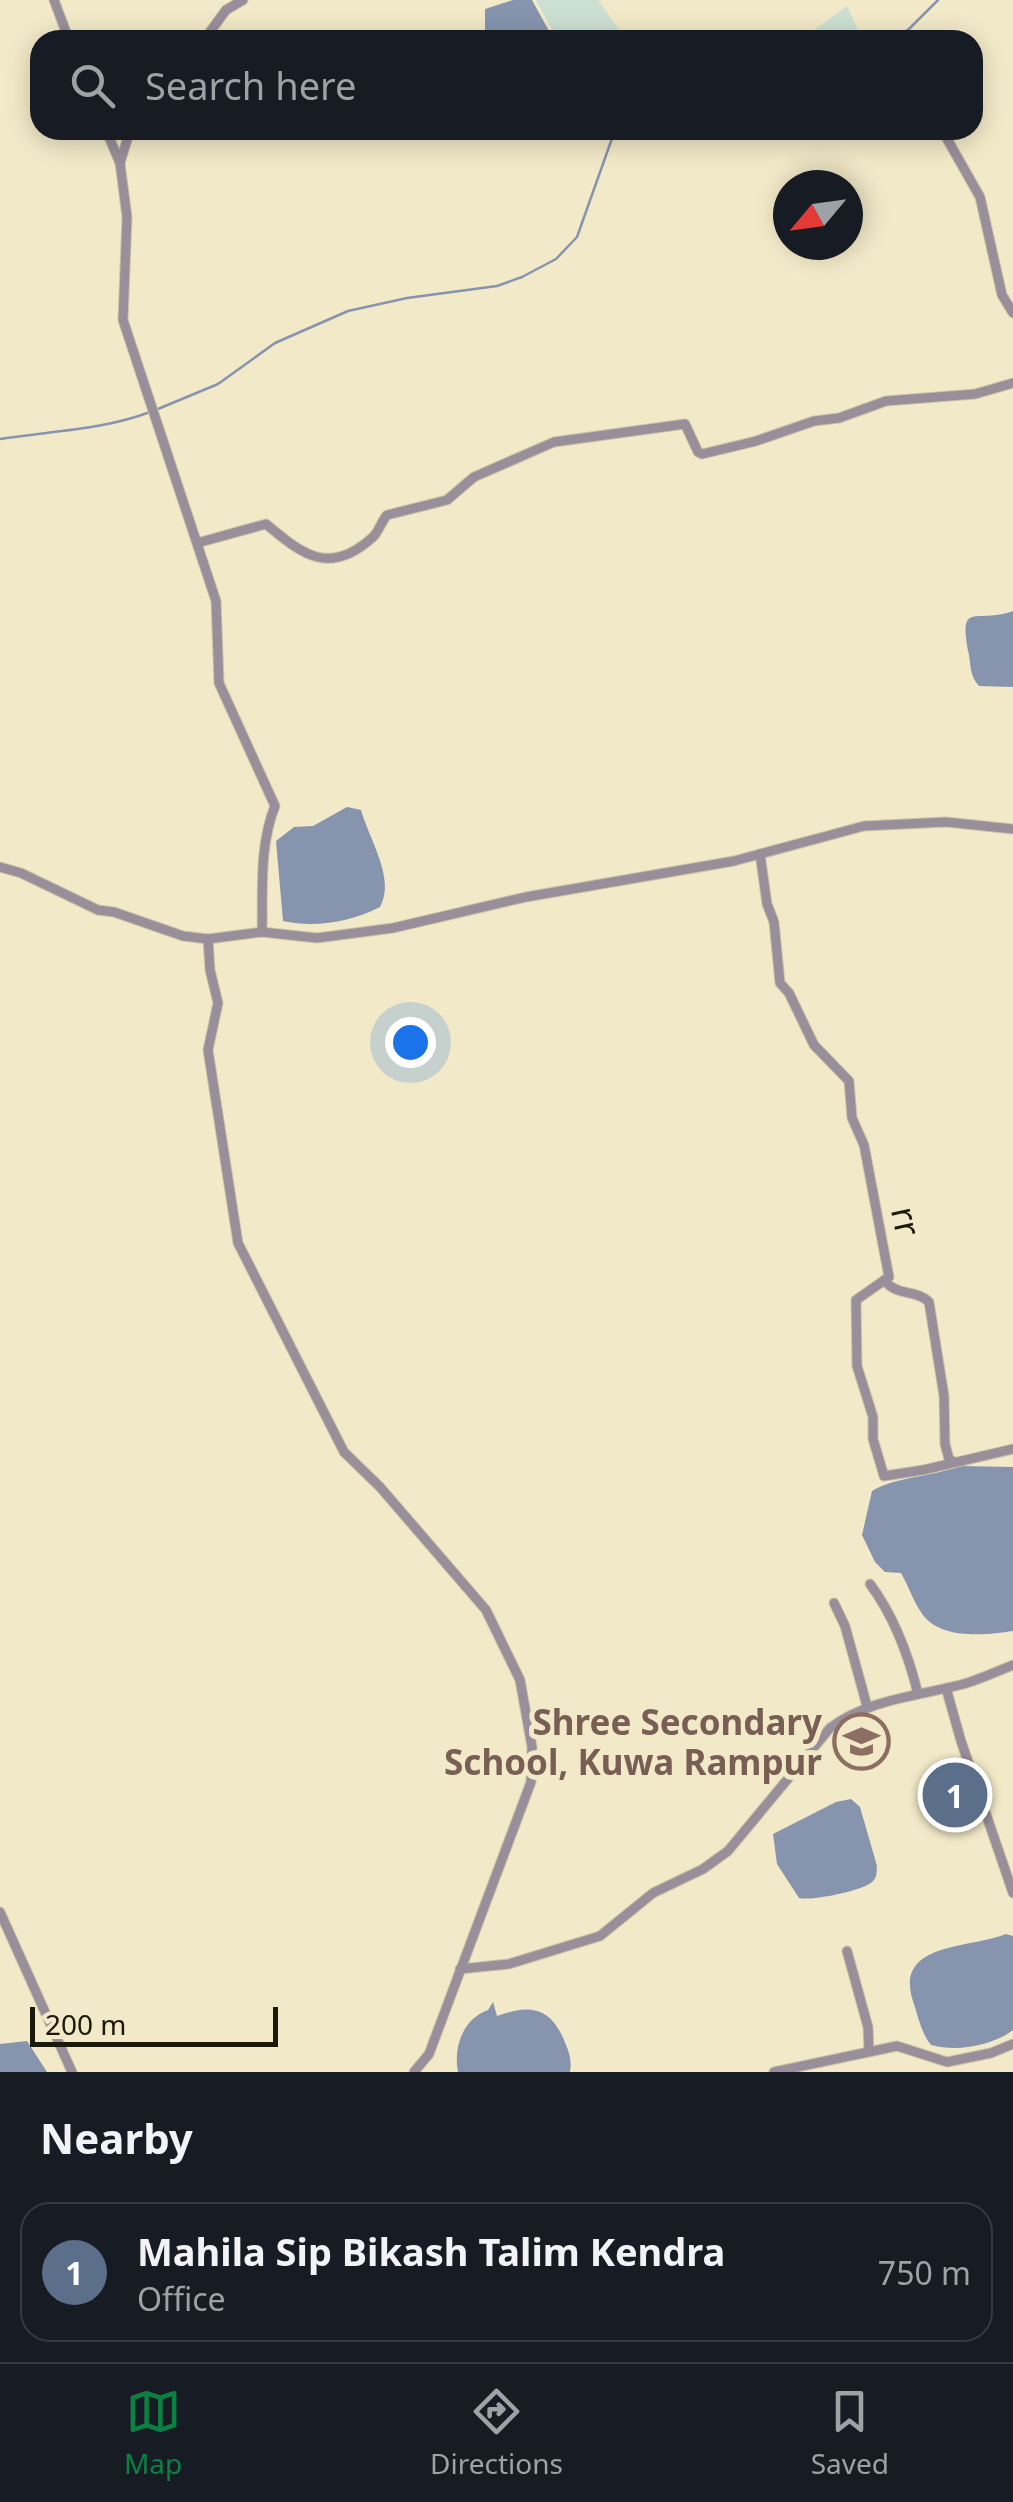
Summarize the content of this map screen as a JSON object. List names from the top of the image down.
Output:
{
  "streets": {
    "street": ["rr"]
  },
  "places": {
    "school or university": ["Shree Secondary School, Kuwa Rampur"]
  },
  "scale_bar": "200 m",
  "north": "bottom left",
  "page": {
    "search": "Search here",
    "pins": "1",
    "scale": "200 m",
    "heading": "Nearby",
    "list": [
      {
        "mark": "1",
        "name": "Mahila Sip Bikash Talim Kendra",
        "note": "Office",
        "value": "750 m"
      }
    ],
    "nav": ["Map", "Directions", "Saved"]
  }
}
